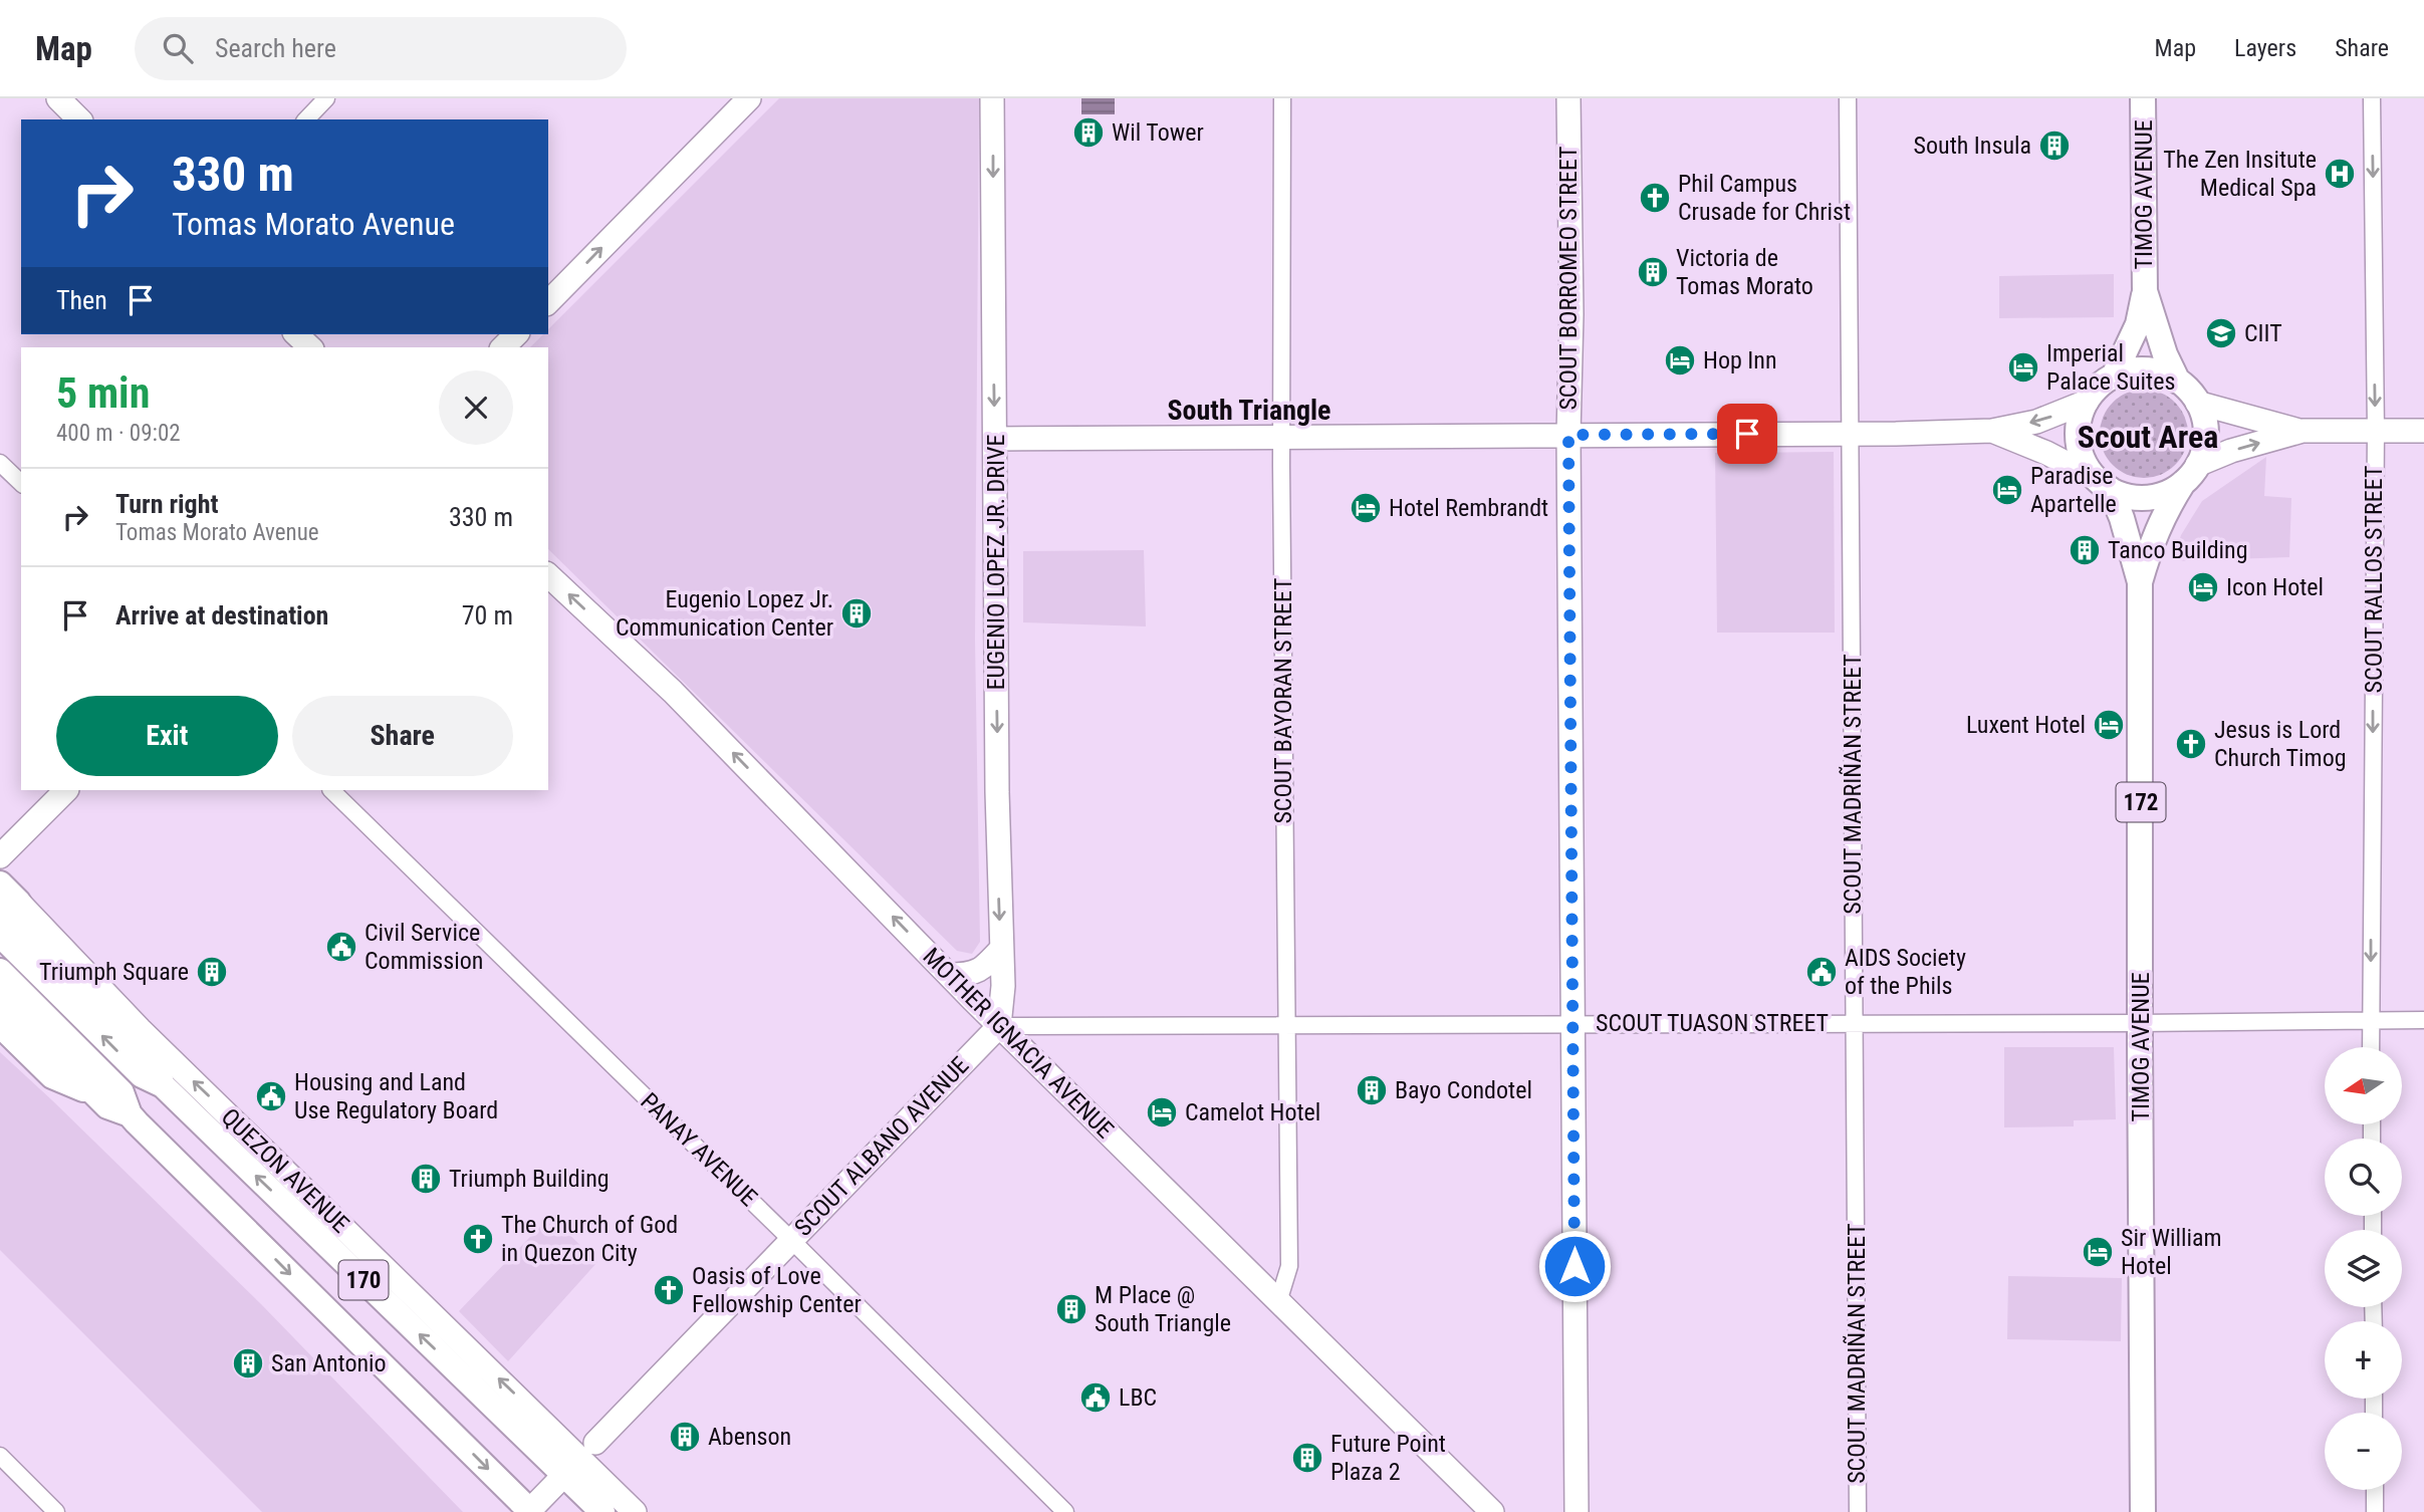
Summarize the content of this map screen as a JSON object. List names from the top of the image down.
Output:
{
  "streets": {
    "main road": [
      "TIMOG AVENUE",
      "172",
      "QUEZON AVENUE",
      "170"
    ],
    "street": [
      "SCOUT BORROMEO STREET",
      "EUGENIO LOPEZ JR. DRIVE",
      "SCOUT RALLOS STREET",
      "SCOUT BAYORAN STREET",
      "SCOUT MADRIÑAN STREET",
      "SCOUT TUASON STREET",
      "MOTHER IGNACIA AVENUE",
      "SCOUT ALBANO AVENUE",
      "PANAY AVENUE"
    ]
  },
  "crossings": [
    ["TIMOG AVENUE", "172"],
    ["TIMOG AVENUE", "SCOUT TUASON STREET"],
    ["SCOUT BORROMEO STREET", "SCOUT TUASON STREET"],
    ["EUGENIO LOPEZ JR. DRIVE", "SCOUT TUASON STREET"],
    ["EUGENIO LOPEZ JR. DRIVE", "MOTHER IGNACIA AVENUE"],
    ["EUGENIO LOPEZ JR. DRIVE", "SCOUT ALBANO AVENUE"],
    ["SCOUT RALLOS STREET", "SCOUT TUASON STREET"],
    ["SCOUT BAYORAN STREET", "SCOUT TUASON STREET"],
    ["SCOUT BAYORAN STREET", "MOTHER IGNACIA AVENUE"],
    ["SCOUT MADRIÑAN STREET", "SCOUT TUASON STREET"],
    ["SCOUT TUASON STREET", "MOTHER IGNACIA AVENUE"],
    ["SCOUT TUASON STREET", "SCOUT ALBANO AVENUE"],
    ["MOTHER IGNACIA AVENUE", "SCOUT ALBANO AVENUE"],
    ["SCOUT ALBANO AVENUE", "PANAY AVENUE"],
    ["SCOUT ALBANO AVENUE", "QUEZON AVENUE"],
    ["SCOUT ALBANO AVENUE", "170"]
  ],
  "one_way": ["EUGENIO LOPEZ JR. DRIVE", "SCOUT RALLOS STREET", "MOTHER IGNACIA AVENUE"],
  "districts": ["South Triangle", "Scout Area"],
  "places": {
    "building": [
      "Wil Tower",
      "South Insula",
      "Victoria de Tomas Morato",
      "Tanco Building",
      "Eugenio Lopez Jr. Communication Center",
      "Triumph Square",
      "Bayo Condotel",
      "Triumph Building",
      "M Place @ South Triangle",
      "San Antonio",
      "Abenson",
      "Future Point Plaza 2"
    ],
    "hospital": ["The Zen Insitute Medical Spa"],
    "church": [
      "Phil Campus Crusade for Christ",
      "Jesus is Lord Church Timog",
      "The Church of God in Quezon City",
      "Oasis of Love Fellowship Center"
    ],
    "school or university": ["CIIT"],
    "hotel": [
      "Hop Inn",
      "Imperial Palace Suites",
      "Paradise Apartelle",
      "Hotel Rembrandt",
      "Icon Hotel",
      "Luxent Hotel",
      "Camelot Hotel",
      "Sir William Hotel"
    ],
    "public building": [
      "Civil Service Commission",
      "AIDS Society of the Phils",
      "Housing and Land Use Regulatory Board",
      "LBC"
    ]
  },
  "north": "left",
  "page": {
    "header": "Map",
    "search": "Search here",
    "nav": ["Map", "Layers", "Share"],
    "turn": ["330 m", "Tomas Morato Avenue"],
    "then": "Then",
    "heading": ["5 min", "400 m · 09:02"],
    "list": [
      {
        "name": "Turn right",
        "note": "Tomas Morato Avenue",
        "value": "330 m"
      },
      {
        "name": "Arrive at destination",
        "value": "70 m"
      }
    ],
    "buttons": ["Exit", "Share"],
    "map_buttons": ["+", "−"]
  }
}
